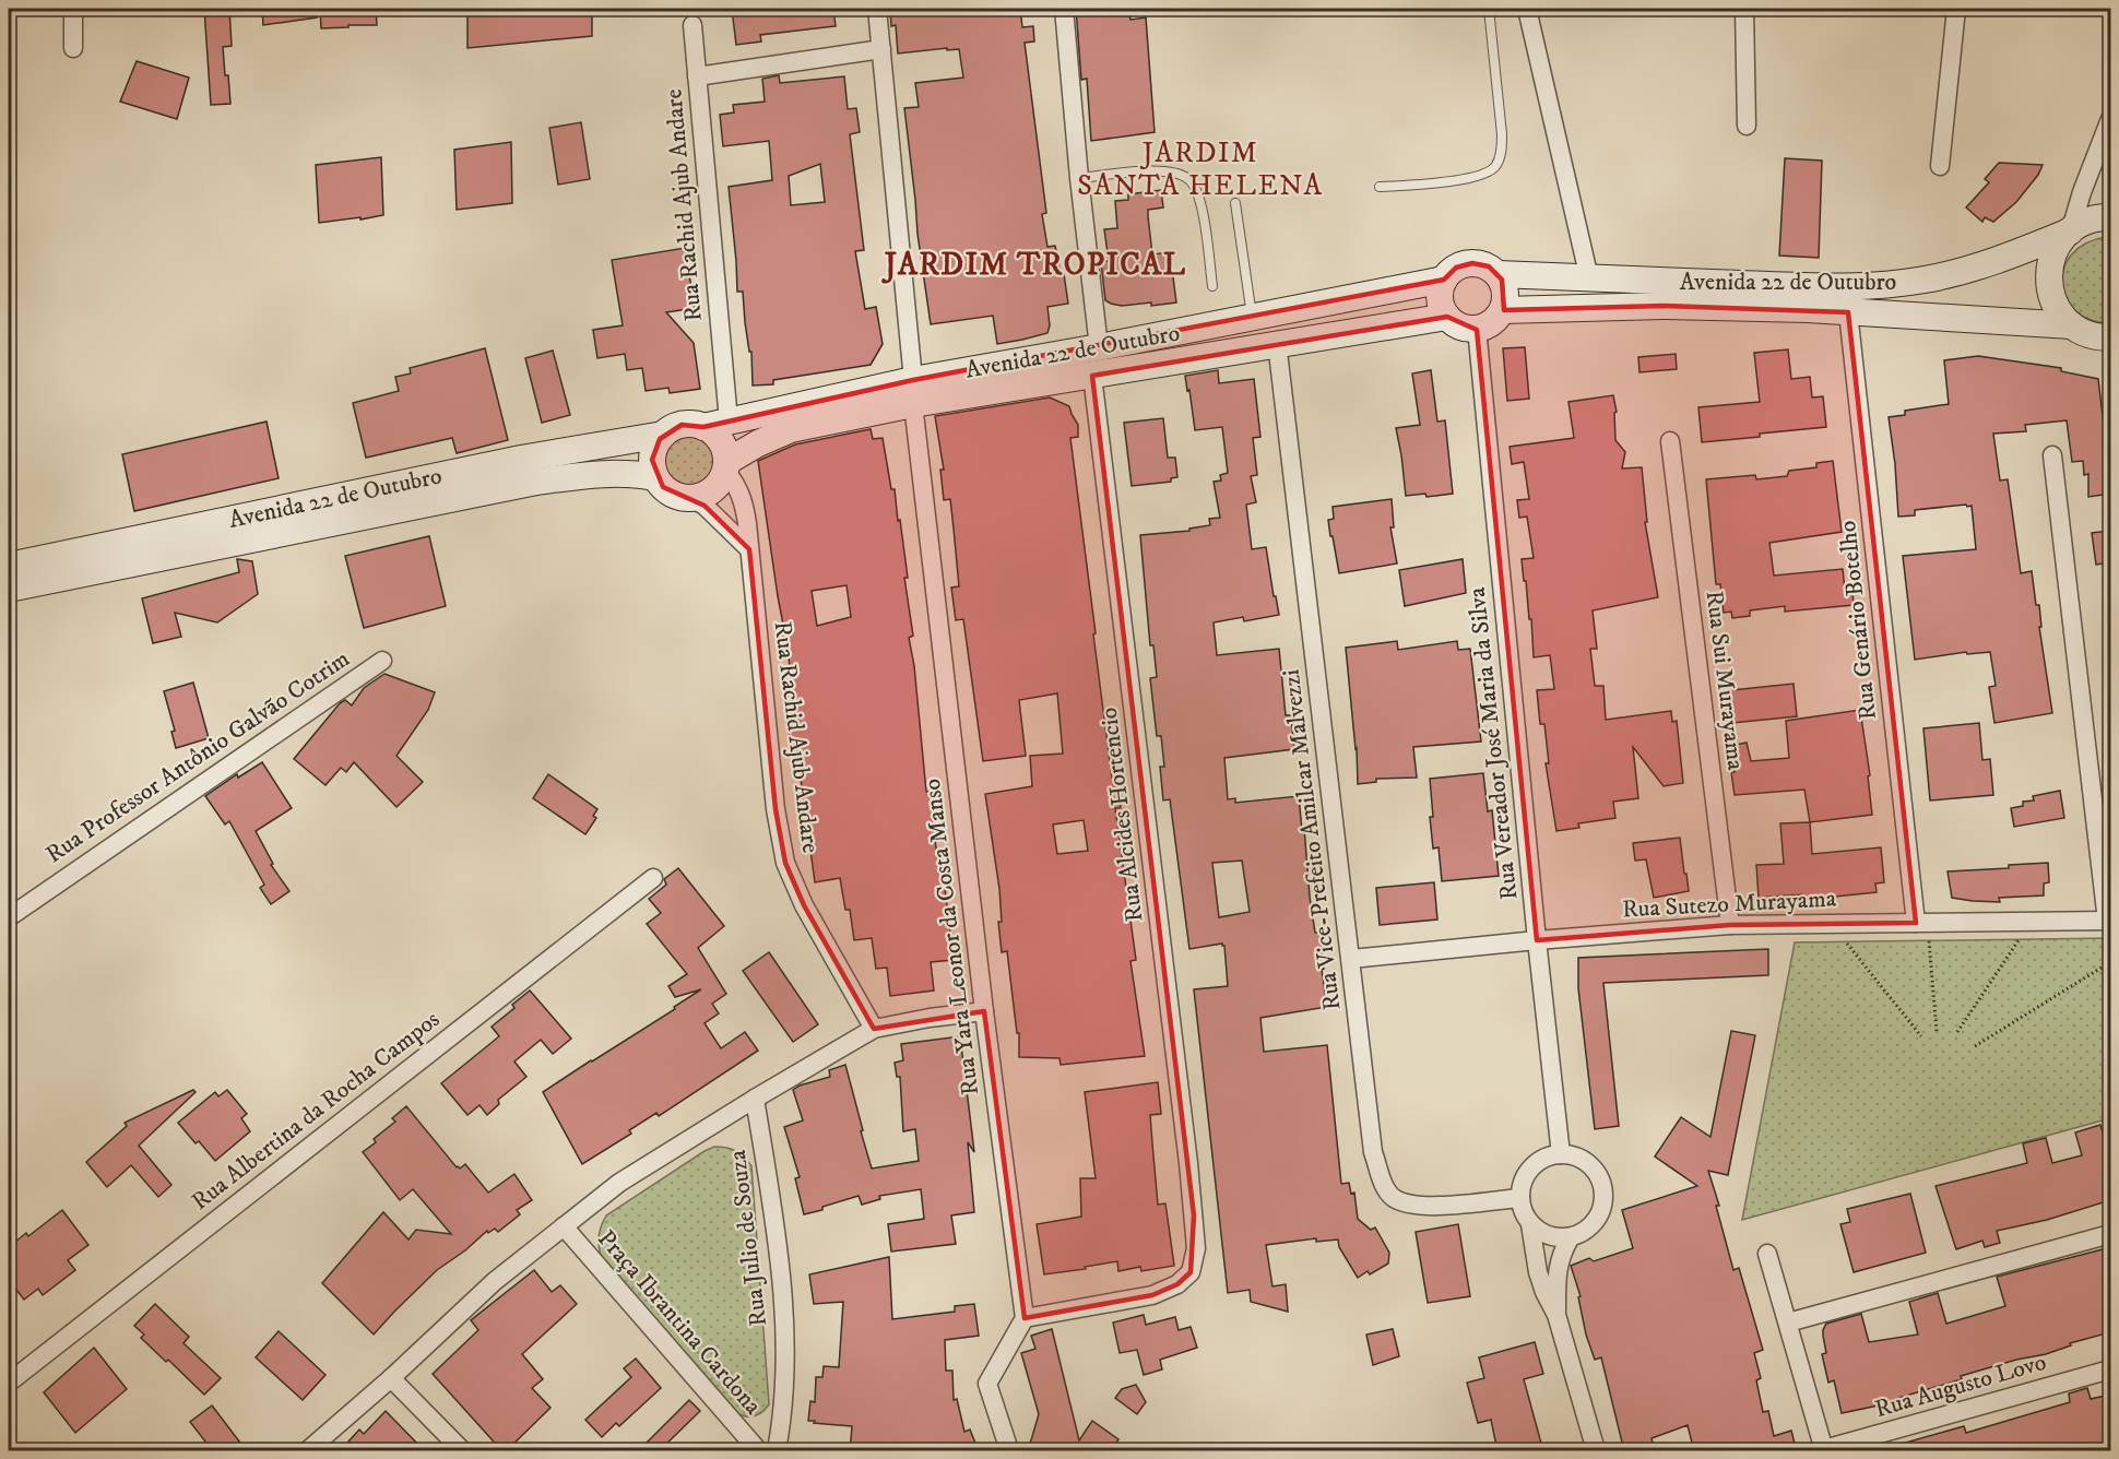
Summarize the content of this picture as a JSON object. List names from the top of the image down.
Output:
{
  "streets": {
    "street": [
      "Rua Rachid Ajub Andare",
      "Avenida 22 de Outubro",
      "Rua Genário Botelho",
      "Rua Sui Murayama",
      "Rua Vereador José Maria da Silva",
      "Rua Professor Antônio Galvão Cotrim",
      "Rua Alcides Hortencio",
      "Rua Vice-Prefeito Amilcar Malvezzi",
      "Rua Sutezo Murayama",
      "Rua Yara Leonor da Costa Manso",
      "Rua Albertina da Rocha Campos",
      "Rua Julio de Souza",
      "Praça Ibrantina Cardona",
      "Rua Augusto Lovo"
    ]
  },
  "crossings": [
    ["Rua Rachid Ajub Andare", "Avenida 22 de Outubro"],
    ["Avenida 22 de Outubro", "Rua Genário Botelho"],
    ["Avenida 22 de Outubro", "Rua Vereador José Maria da Silva"],
    ["Avenida 22 de Outubro", "Rua Alcides Hortencio"],
    ["Avenida 22 de Outubro", "Rua Vice-Prefeito Amilcar Malvezzi"],
    ["Avenida 22 de Outubro", "Rua Yara Leonor da Costa Manso"],
    ["Rua Genário Botelho", "Rua Sutezo Murayama"],
    ["Rua Sui Murayama", "Rua Sutezo Murayama"],
    ["Rua Vereador José Maria da Silva", "Rua Vice-Prefeito Amilcar Malvezzi"],
    ["Rua Vereador José Maria da Silva", "Rua Sutezo Murayama"],
    ["Rua Alcides Hortencio", "Rua Yara Leonor da Costa Manso"],
    ["Rua Vice-Prefeito Amilcar Malvezzi", "Rua Sutezo Murayama"]
  ],
  "districts": ["JARDIM SANTA HELENA", "JARDIM TROPICAL"]
}
